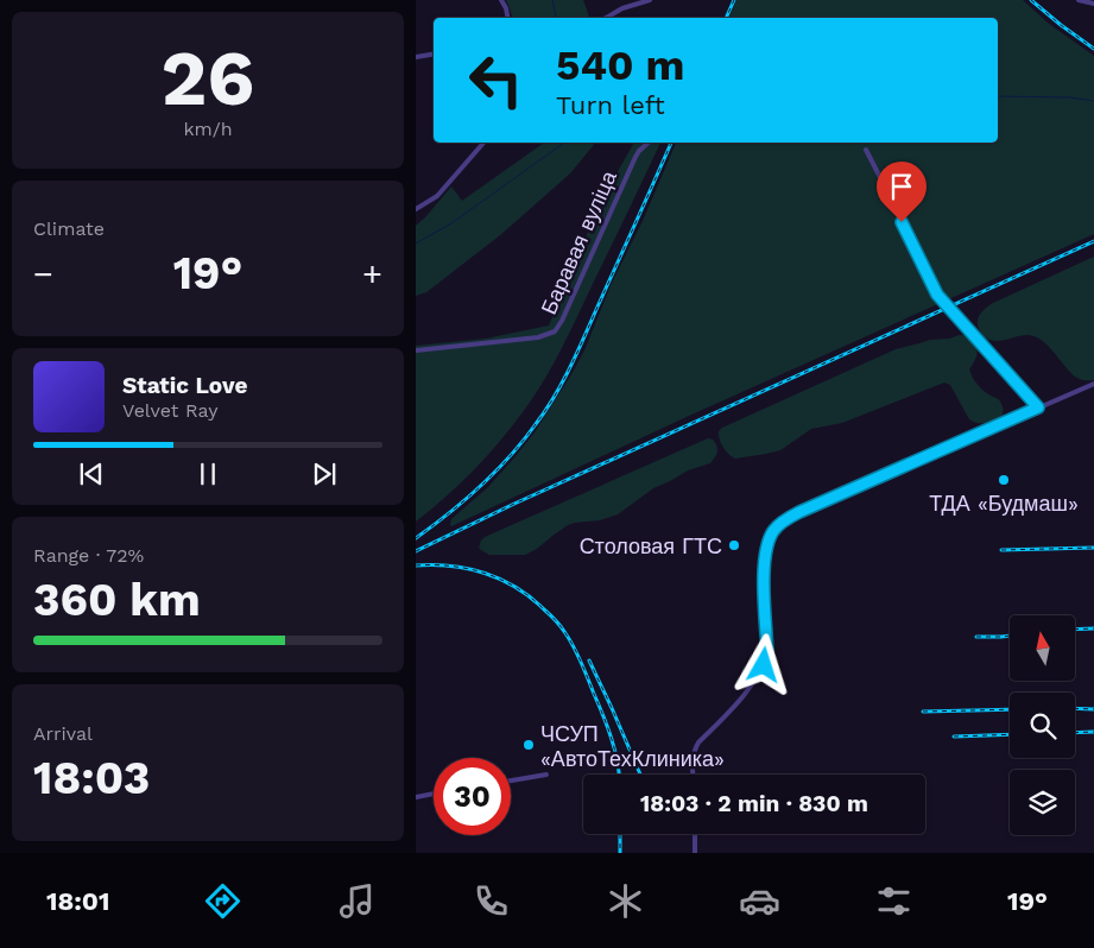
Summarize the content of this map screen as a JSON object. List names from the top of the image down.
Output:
{
  "streets": {
    "street": ["Баравая вуліца"]
  },
  "places": ["ТДА «Будмаш»", "Столовая ГТС", "ЧСУП «АвтоТехКлиника»"],
  "north": "top",
  "page": {
    "tile": [
      ["26", "km/h"],
      "Climate",
      ["Range · 72%", "360 km"],
      ["Arrival", "18:03"]
    ],
    "turn": ["540 m", "Turn left"],
    "heat": ["−", "19°", "+"],
    "song": ["Static Love", "Velvet Ray"],
    "limit": "30",
    "trip": "18:03 · 2 min · 830 m",
    "tabs": ["18:01", "19°"]
  }
}
